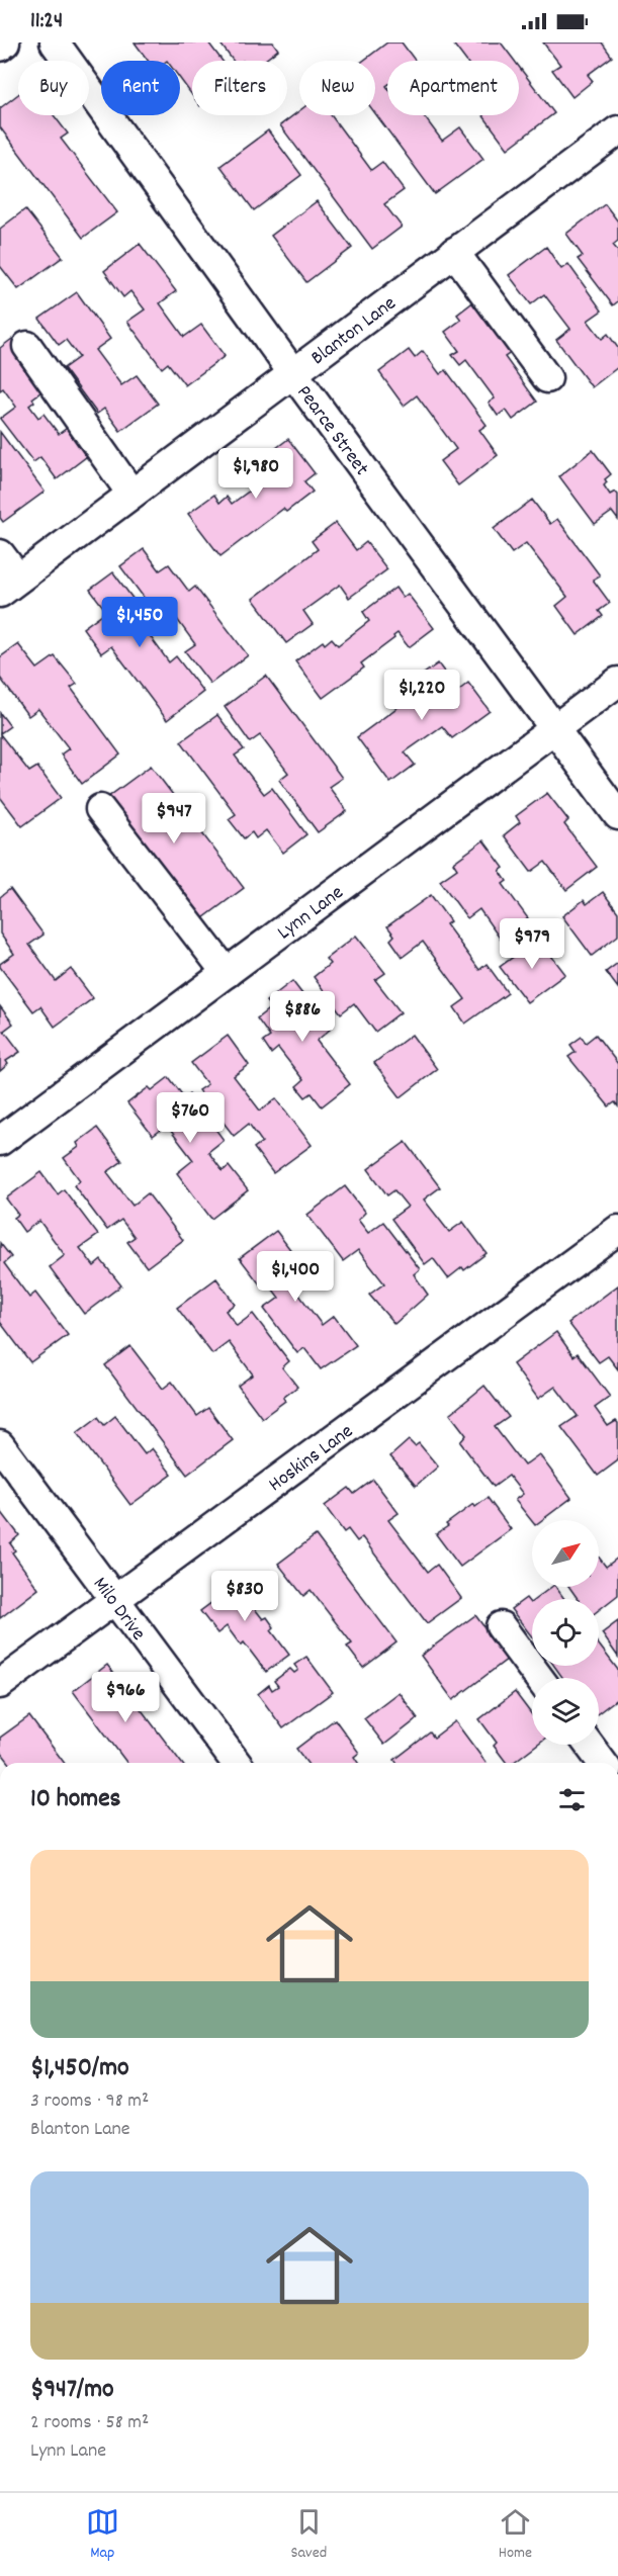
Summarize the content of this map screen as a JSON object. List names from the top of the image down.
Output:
{
  "streets": {
    "street": [
      "Blanton Lane",
      "Pearce Street",
      "Lynn Lane",
      "Hoskins Lane",
      "Milo Drive"
    ]
  },
  "crossings": [
    ["Blanton Lane", "Pearce Street"],
    ["Pearce Street", "Lynn Lane"],
    ["Hoskins Lane", "Milo Drive"]
  ],
  "north": "top right",
  "page": {
    "status": "11:24",
    "chip": [
      "Buy",
      "Rent",
      "Filters",
      "New",
      "Apartment"
    ],
    "price": [
      "$1,980",
      "$1,450",
      "$1,220",
      "$947",
      "$979",
      "$886",
      "$760",
      "$1,400",
      "$830",
      "$966"
    ],
    "heading": "10 homes",
    "list": [
      {
        "name": "$1,450/mo",
        "note": "3 rooms · 98 m² · Blanton Lane"
      },
      {
        "name": "$947/mo",
        "note": "2 rooms · 58 m² · Lynn Lane"
      }
    ],
    "tabs": ["Map", "Saved", "Home"]
  }
}
